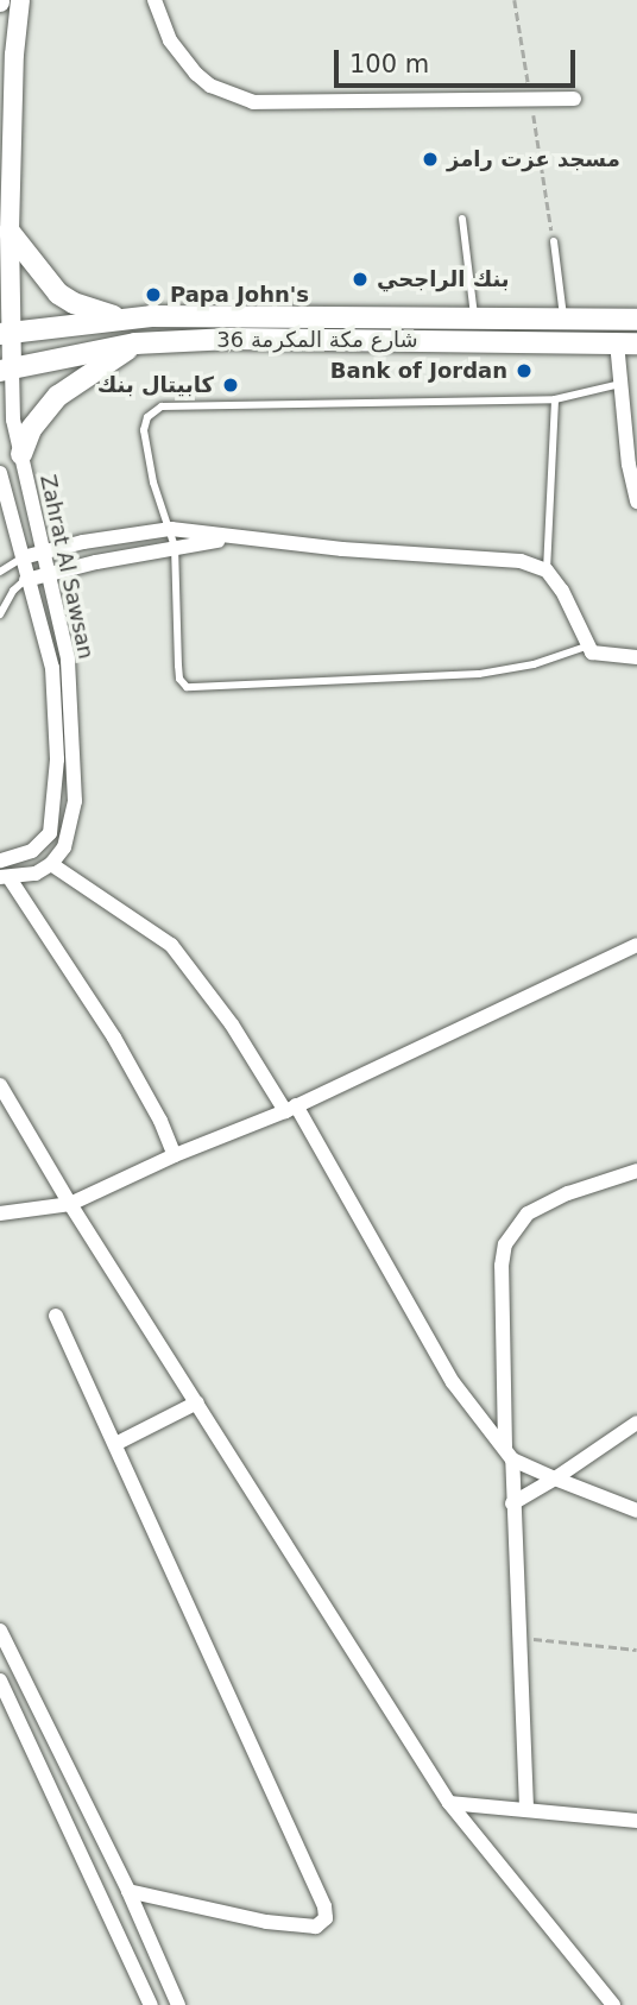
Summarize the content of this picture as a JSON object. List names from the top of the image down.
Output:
{
  "streets": {
    "main road": ["شارع مكة المكرمة 36"],
    "street": ["Zahrat Al Sawsan"]
  },
  "crossings": [
    ["شارع مكة المكرمة 36", "Zahrat Al Sawsan"]
  ],
  "places": [
    "مسجد عزت رامز",
    "بنك الراجحي",
    "Papa John's",
    "Bank of Jordan",
    "كابيتال بنك"
  ],
  "scale_bar": "100 m"
}
